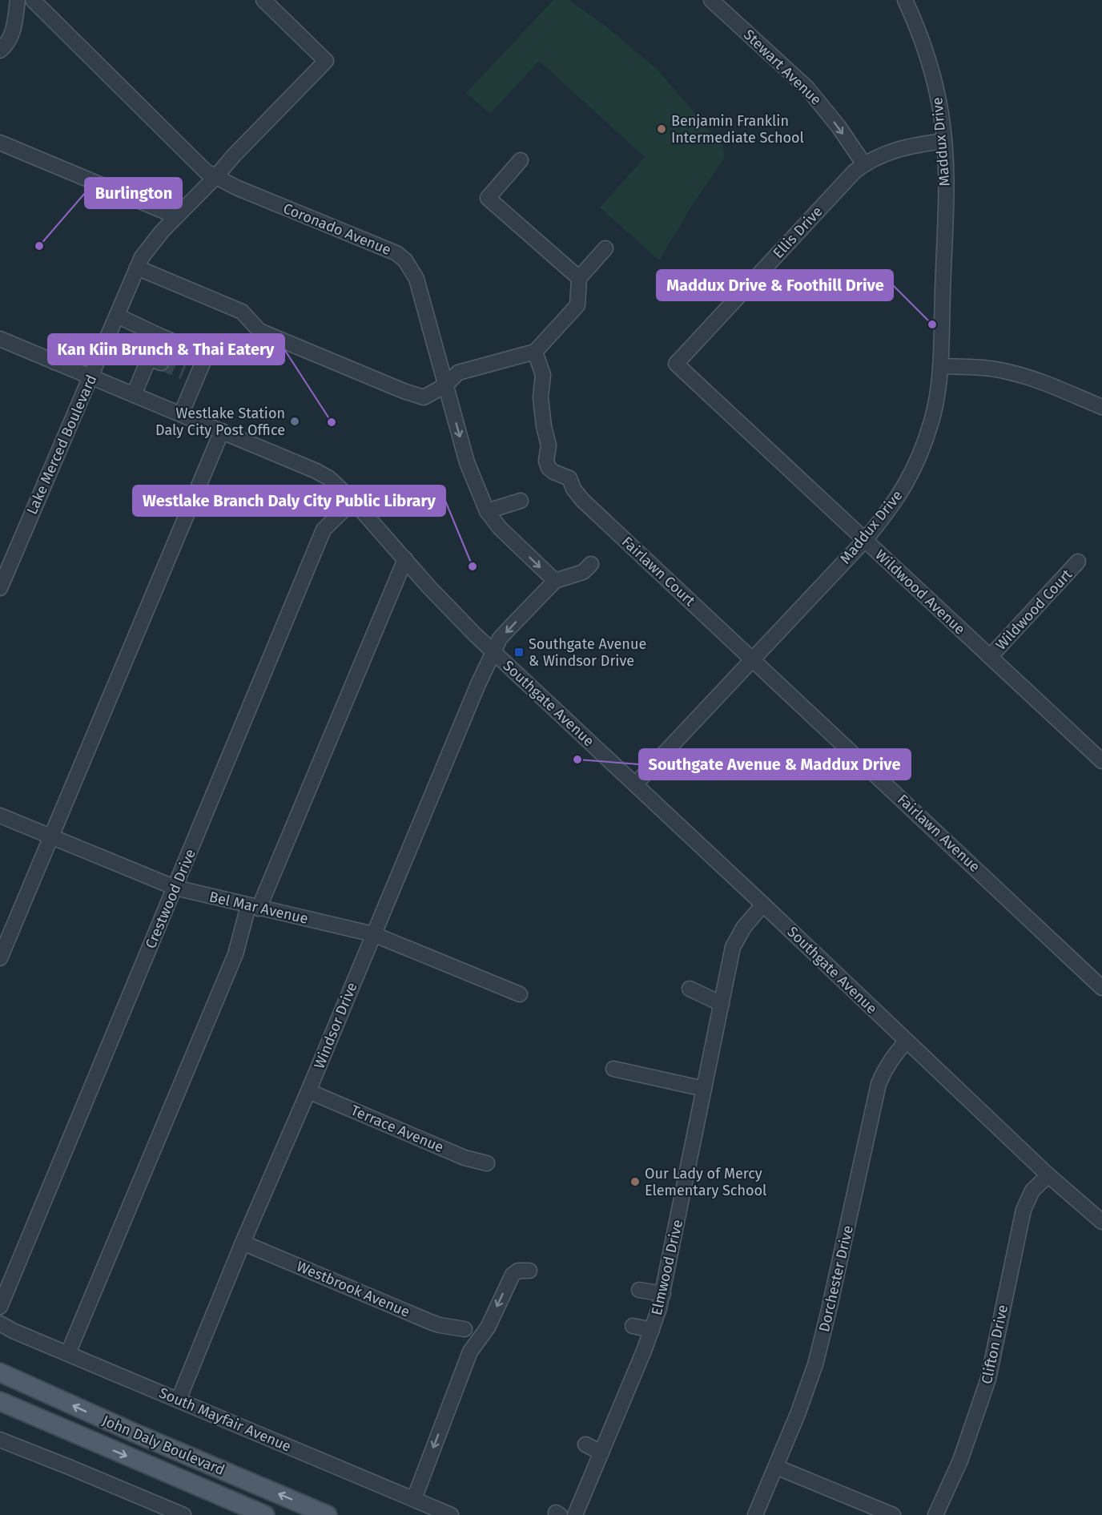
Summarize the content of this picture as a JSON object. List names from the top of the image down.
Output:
{
  "streets": {
    "main road": ["John Daly Boulevard"],
    "street": [
      "Stewart Avenue",
      "Maddux Drive",
      "Coronado Avenue",
      "Ellis Drive",
      "Lake Merced Boulevard",
      "Fairlawn Court",
      "Wildwood Avenue",
      "Wildwood Court",
      "Southgate Avenue",
      "Fairlawn Avenue",
      "Crestwood Drive",
      "Bel Mar Avenue",
      "Windsor Drive",
      "Terrace Avenue",
      "Elmwood Drive",
      "Dorchester Drive",
      "Westbrook Avenue",
      "Clifton Drive",
      "South Mayfair Avenue"
    ]
  },
  "crossings": [
    ["Stewart Avenue", "Ellis Drive"],
    ["Maddux Drive", "Ellis Drive"],
    ["Maddux Drive", "Fairlawn Court"],
    ["Maddux Drive", "Wildwood Avenue"],
    ["Maddux Drive", "Southgate Avenue"],
    ["Maddux Drive", "Fairlawn Avenue"],
    ["Coronado Avenue", "Lake Merced Boulevard"],
    ["Ellis Drive", "Wildwood Avenue"],
    ["Lake Merced Boulevard", "Southgate Avenue"],
    ["Fairlawn Court", "Fairlawn Avenue"],
    ["Wildwood Avenue", "Wildwood Court"],
    ["Southgate Avenue", "Crestwood Drive"],
    ["Southgate Avenue", "Windsor Drive"],
    ["Southgate Avenue", "Elmwood Drive"],
    ["Southgate Avenue", "Dorchester Drive"],
    ["Southgate Avenue", "Clifton Drive"],
    ["Crestwood Drive", "Bel Mar Avenue"],
    ["Bel Mar Avenue", "Windsor Drive"],
    ["Windsor Drive", "Terrace Avenue"],
    ["Windsor Drive", "Westbrook Avenue"],
    ["Windsor Drive", "South Mayfair Avenue"]
  ],
  "one_way": ["Stewart Avenue"],
  "places": {
    "other": [
      "Benjamin Franklin Intermediate School",
      "Burlington",
      "Maddux Drive & Foothill Drive",
      "Westlake Station Daly City Post Office",
      "Kan Kiin Brunch & Thai Eatery",
      "Westlake Branch Daly City Public Library",
      "Southgate Avenue & Maddux Drive",
      "Our Lady of Mercy Elementary School"
    ],
    "transit": ["Southgate Avenue & Windsor Drive"]
  }
}
